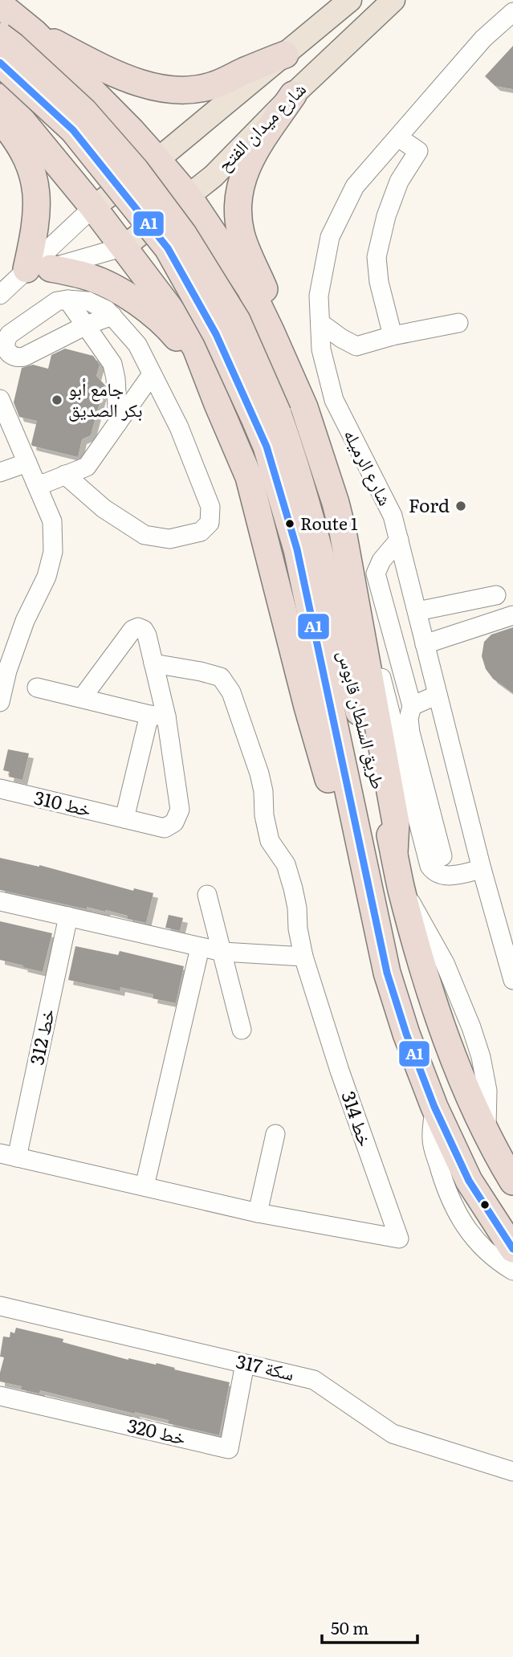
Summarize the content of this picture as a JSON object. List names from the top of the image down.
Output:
{
  "streets": {
    "highway": ["طريق السلطان قابوس"],
    "main road": ["شارع ميدان الفتح"],
    "street": [
      "شارع الرميله",
      "خط 310",
      "خط 312",
      "خط 314",
      "سكة 317",
      "خط 320"
    ]
  },
  "crossings": [
    ["خط 312", "خط 314"],
    ["سكة 317", "خط 320"]
  ],
  "places": ["جامع أبو بكر الصديق", "Ford", "Route 1"],
  "lines": ["transit line A1"],
  "scale_bar": "50 m"
}
